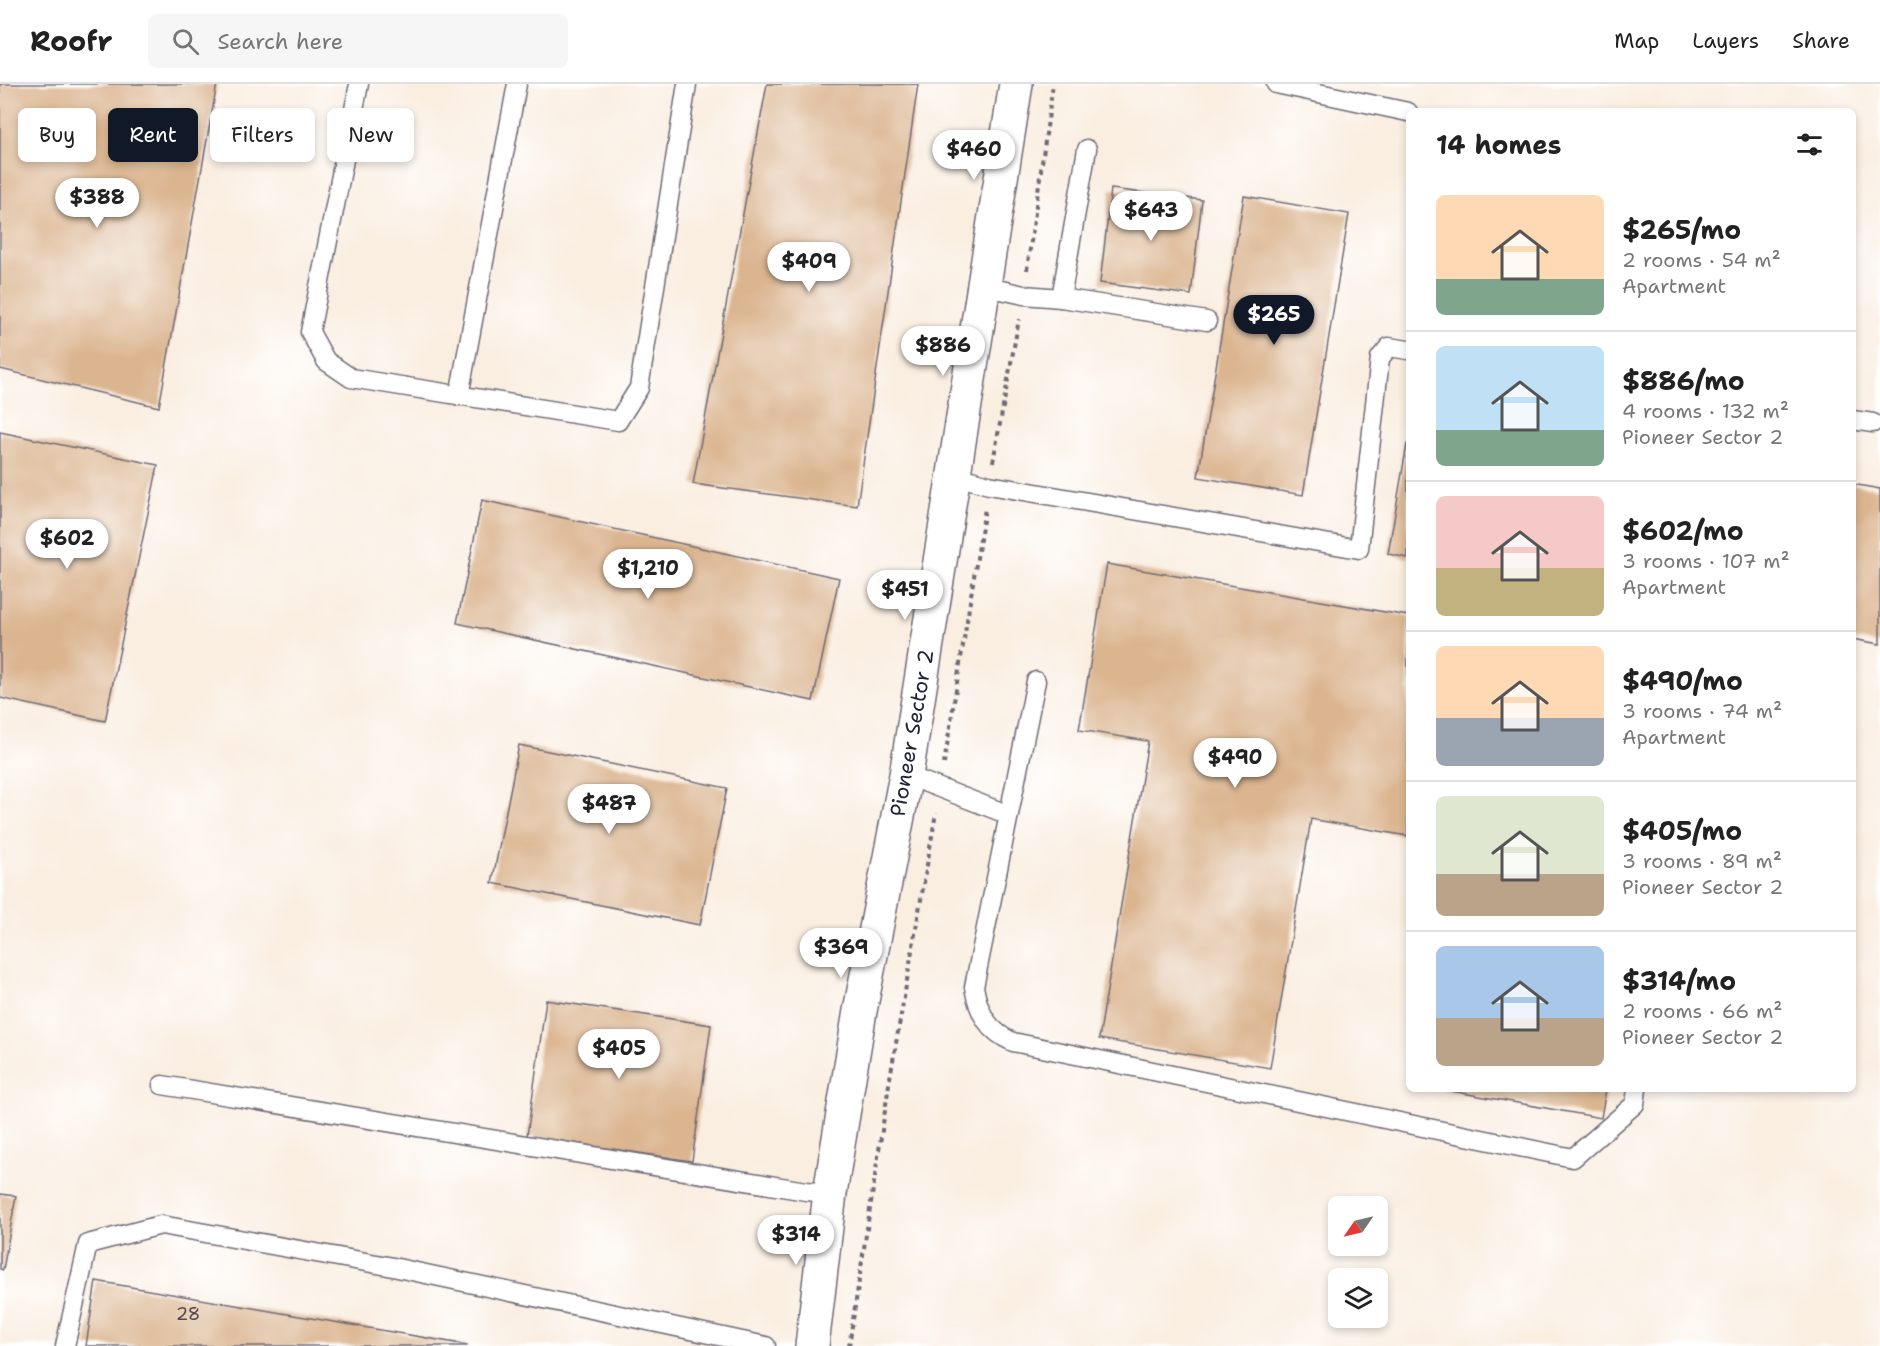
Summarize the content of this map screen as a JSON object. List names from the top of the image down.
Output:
{
  "streets": {
    "street": ["Pioneer Sector 2"]
  },
  "house_numbers": ["28"],
  "north": "bottom left",
  "page": {
    "header": "Roofr",
    "search": "Search here",
    "nav": ["Map", "Layers", "Share"],
    "chip": [
      "Buy",
      "Rent",
      "Filters",
      "New"
    ],
    "heading": "14 homes",
    "price": [
      "$460",
      "$388",
      "$643",
      "$409",
      "$265",
      "$886",
      "$602",
      "$1,210",
      "$451",
      "$490",
      "$487",
      "$369",
      "$405",
      "$314"
    ],
    "list": [
      {
        "name": "$265/mo",
        "note": "2 rooms · 54 m² · Apartment"
      },
      {
        "name": "$886/mo",
        "note": "4 rooms · 132 m² · Pioneer Sector 2"
      },
      {
        "name": "$602/mo",
        "note": "3 rooms · 107 m² · Apartment"
      },
      {
        "name": "$490/mo",
        "note": "3 rooms · 74 m² · Apartment"
      },
      {
        "name": "$405/mo",
        "note": "3 rooms · 89 m² · Pioneer Sector 2"
      },
      {
        "name": "$314/mo",
        "note": "2 rooms · 66 m² · Pioneer Sector 2"
      }
    ]
  }
}
